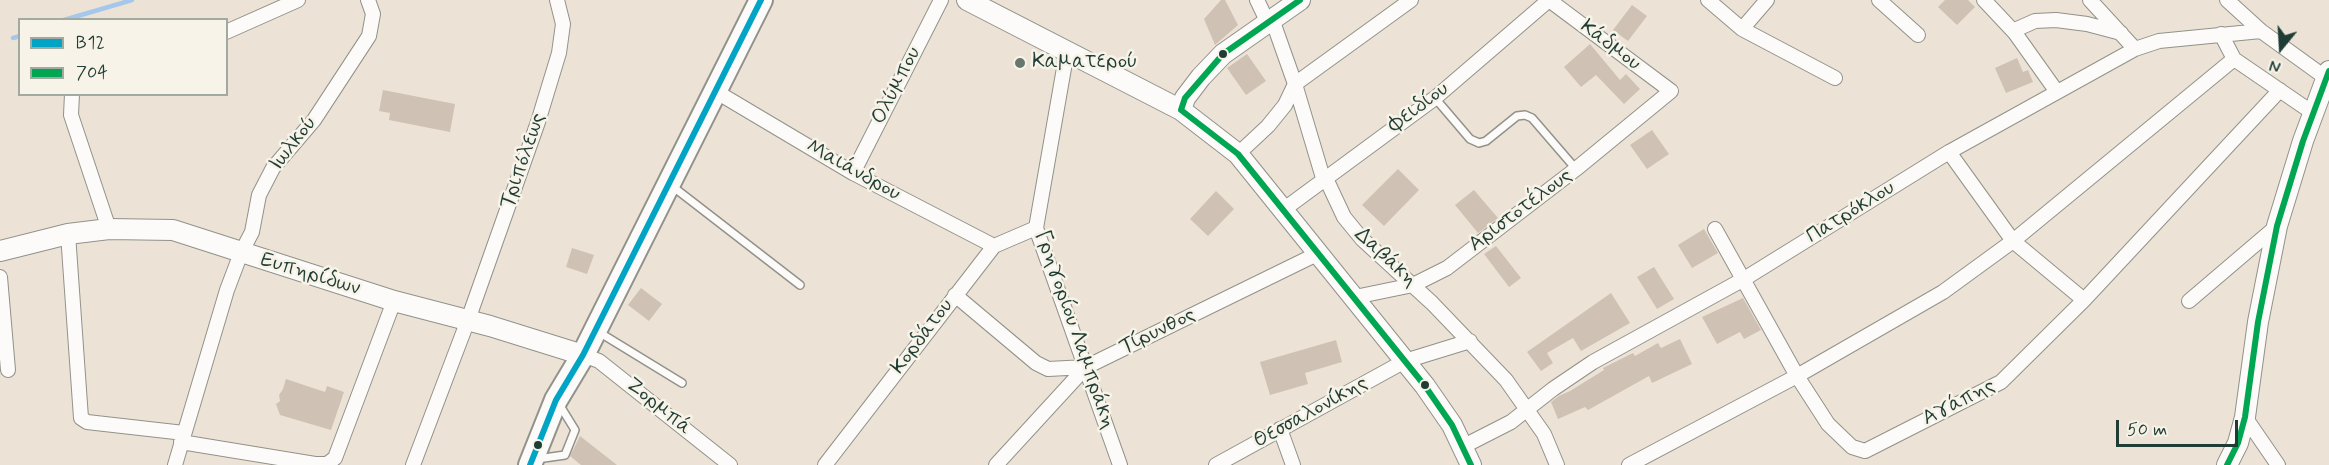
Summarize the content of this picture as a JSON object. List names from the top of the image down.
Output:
{
  "streets": {
    "street": [
      "Κάδμου",
      "Ολύμπου",
      "Φειδίου",
      "Ιωλκού",
      "Τριπόλεως",
      "Μαιάνδρου",
      "Αριστοτέλους",
      "Πατρόκλου",
      "Δαβάκη",
      "Ευπηρίδων",
      "Γρηγορίου Λαμπράκη",
      "Τίρυνθος",
      "Κορδάτου",
      "Αγάπης",
      "Ζορμπά",
      "Θεσσαλονίκης"
    ]
  },
  "crossings": [
    ["Κάδμου", "Φειδίου"],
    ["Κάδμου", "Αριστοτέλους"],
    ["Ολύμπου", "Μαιάνδρου"],
    ["Φειδίου", "Δαβάκη"],
    ["Ιωλκού", "Ευπηρίδων"],
    ["Τριπόλεως", "Ευπηρίδων"],
    ["Μαιάνδρου", "Κορδάτου"],
    ["Αριστοτέλους", "Δαβάκη"],
    ["Πατρόκλου", "Δαβάκη"],
    ["Πατρόκλου", "Αγάπης"],
    ["Δαβάκη", "Θεσσαλονίκης"],
    ["Ευπηρίδων", "Ζορμπά"],
    ["Γρηγορίου Λαμπράκη", "Τίρυνθος"],
    ["Γρηγορίου Λαμπράκη", "Κορδάτου"]
  ],
  "places": ["Καματερού"],
  "lines": ["transit line Β12", "transit line 704"],
  "legend": ["Β12", "704"],
  "scale_bar": "50 m",
  "north": "bottom"
}
